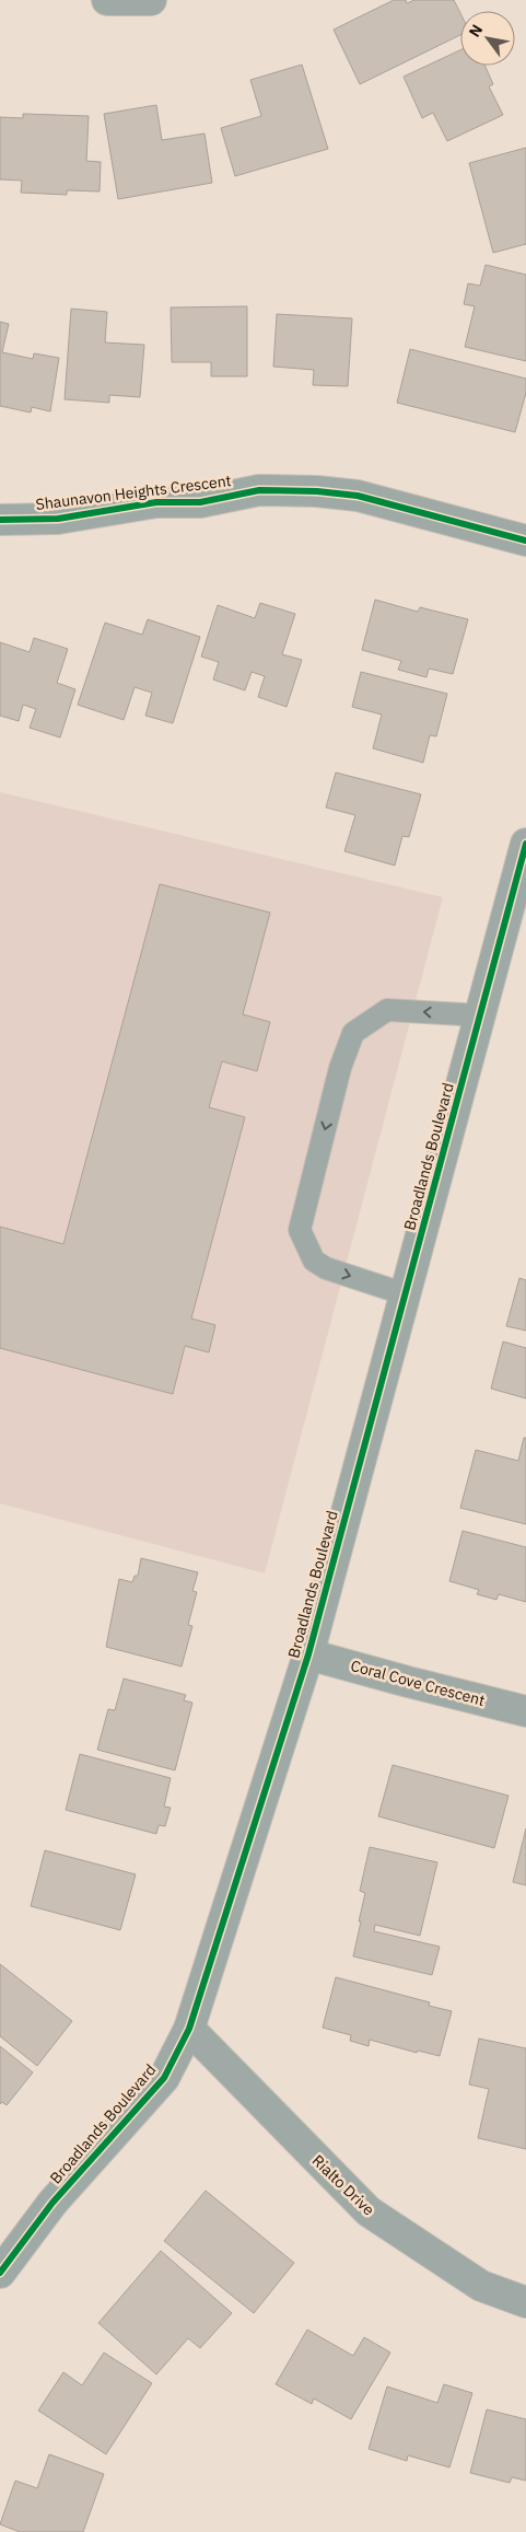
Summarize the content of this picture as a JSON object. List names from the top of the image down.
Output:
{
  "streets": {
    "street": [
      "Shaunavon Heights Crescent",
      "Broadlands Boulevard",
      "Coral Cove Crescent",
      "Rialto Drive"
    ]
  },
  "crossings": [
    ["Broadlands Boulevard", "Coral Cove Crescent"],
    ["Broadlands Boulevard", "Rialto Drive"]
  ],
  "north": "top left"
}
